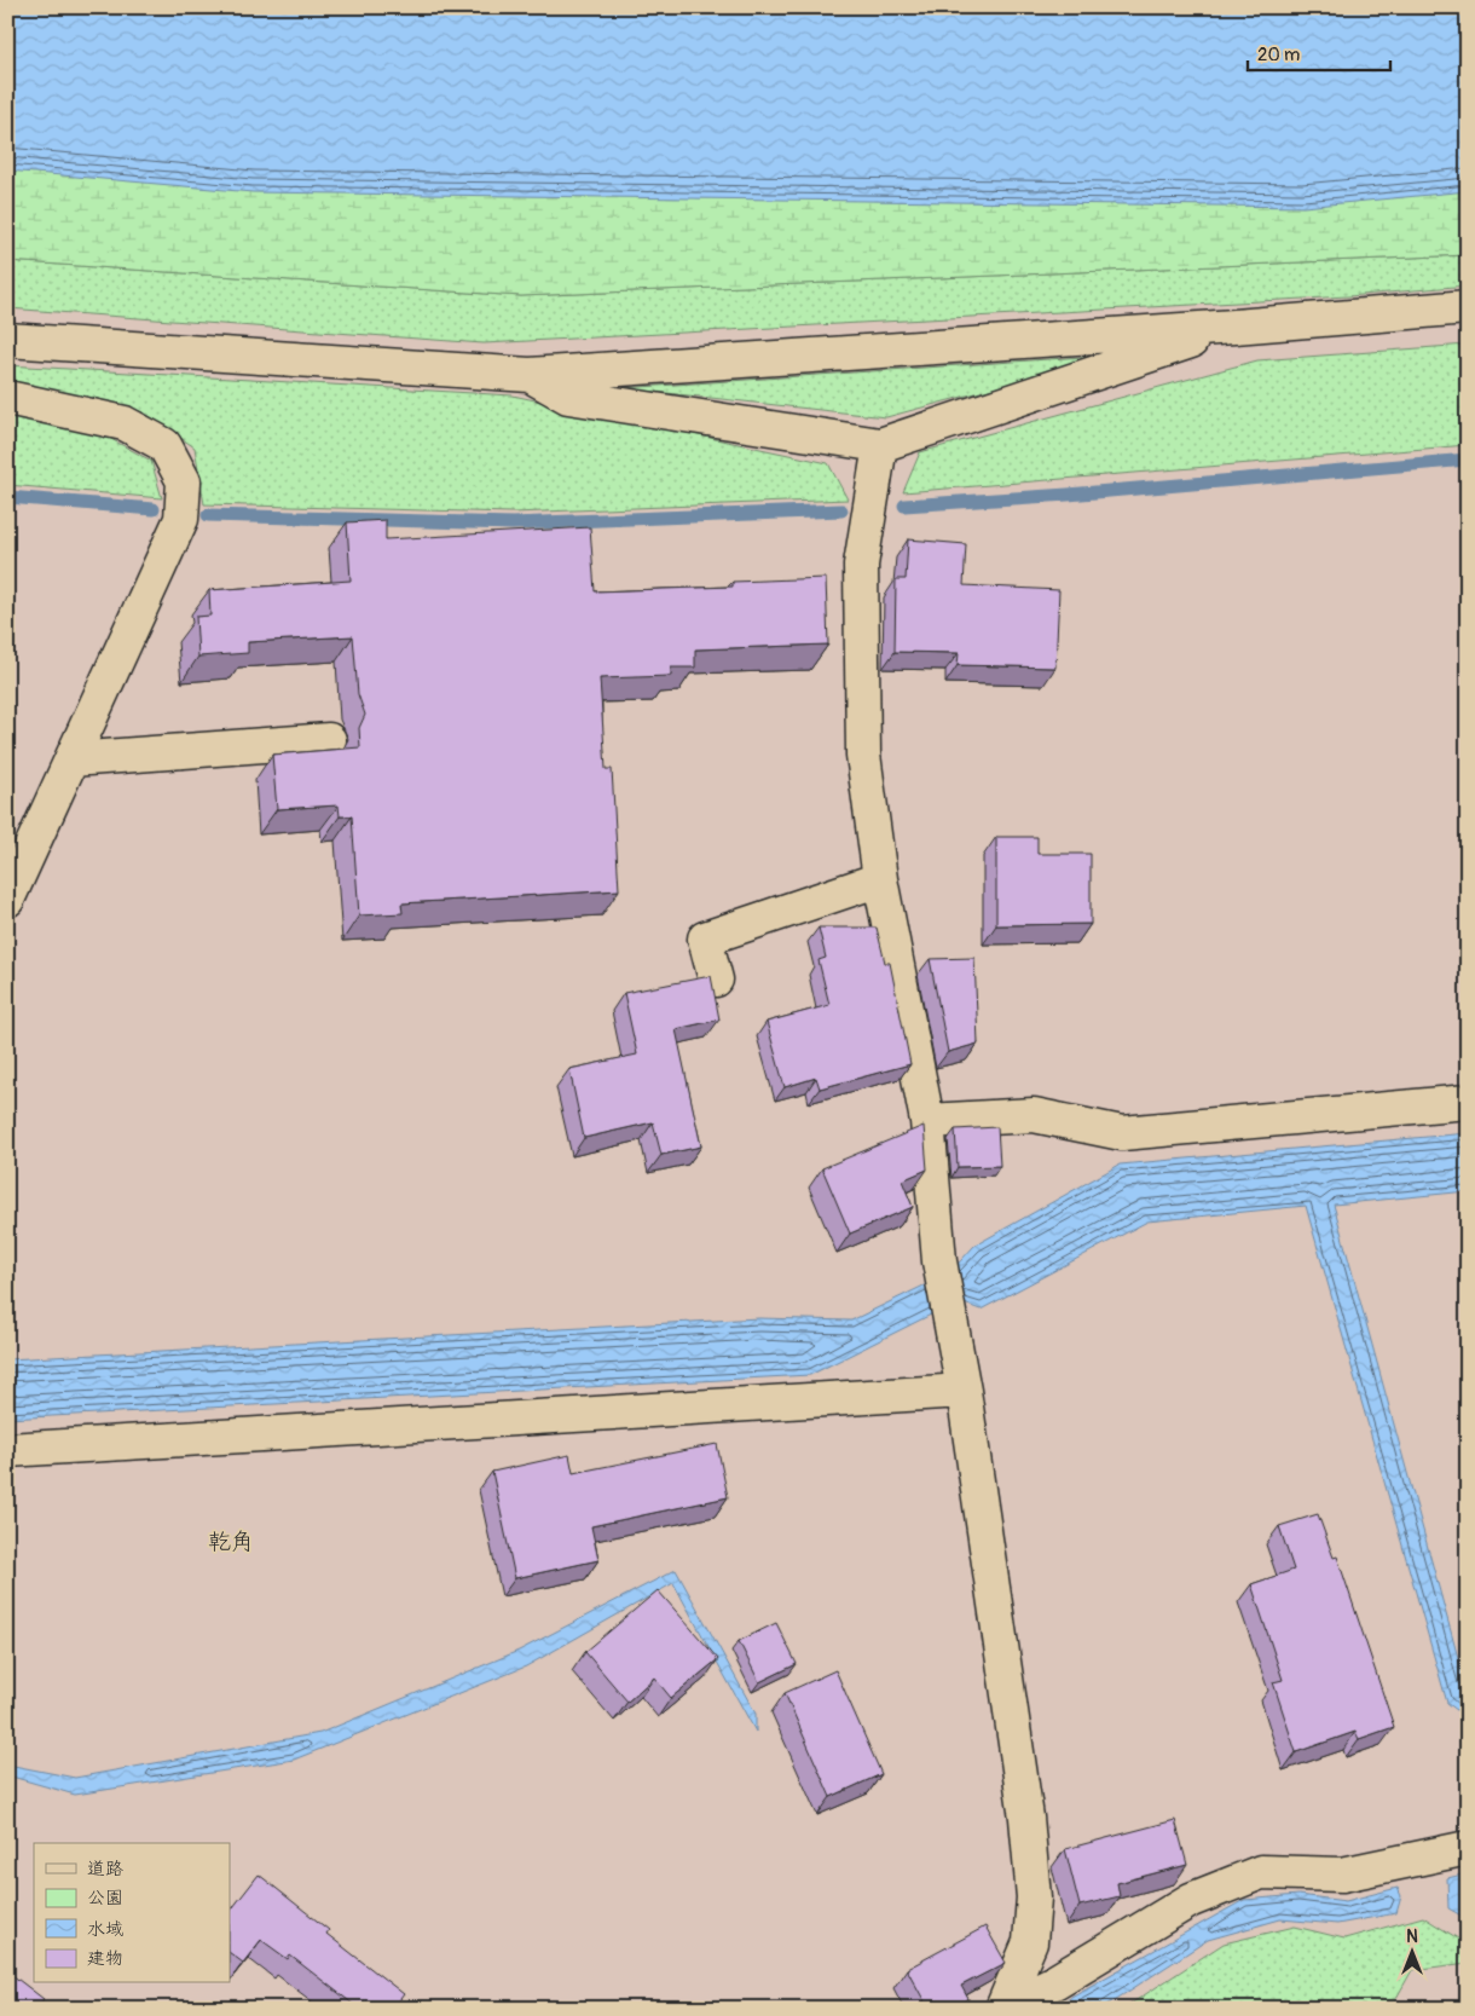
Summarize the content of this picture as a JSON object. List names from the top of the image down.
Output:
{
  "districts": ["乾角"],
  "legend": [
    "道路",
    "公園",
    "水域",
    "建物"
  ],
  "scale_bar": "20 m",
  "north": "top"
}
